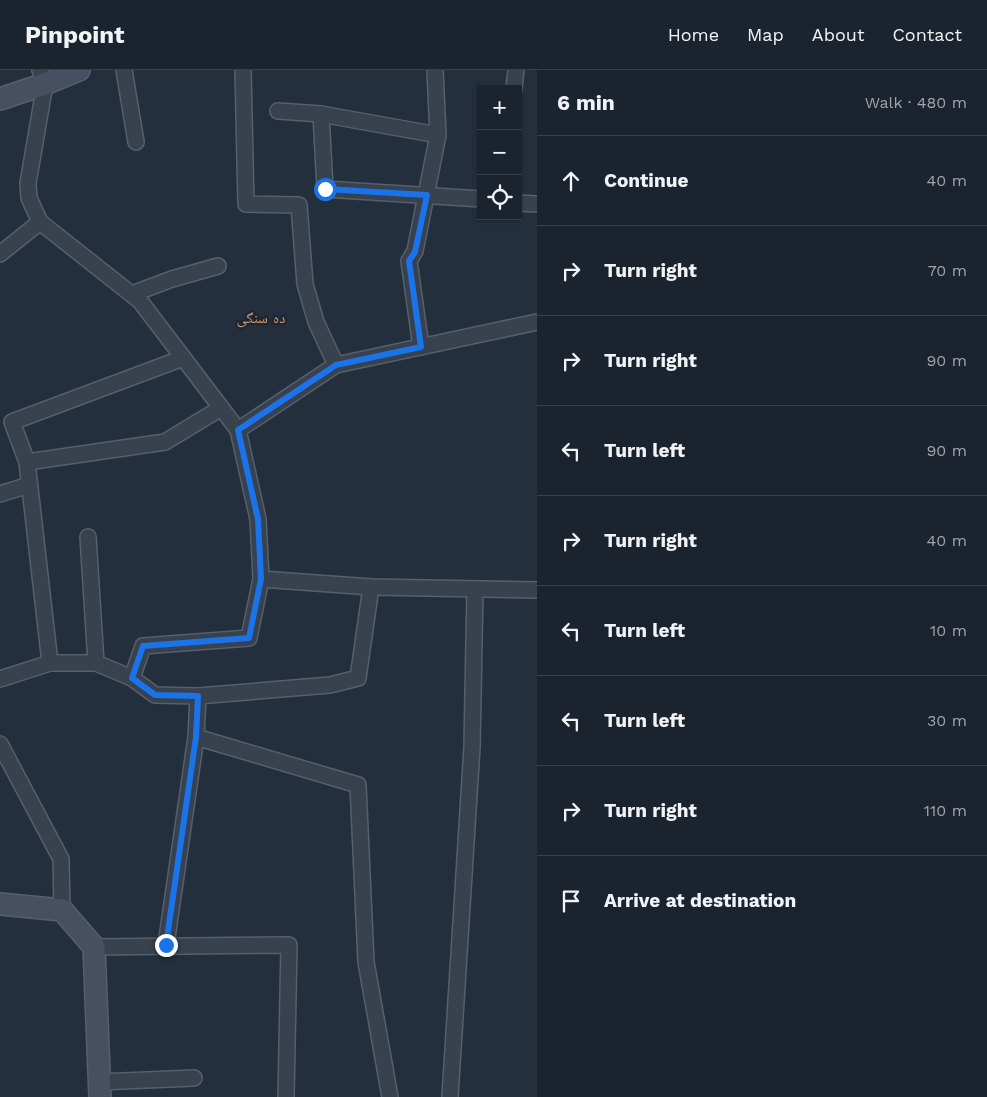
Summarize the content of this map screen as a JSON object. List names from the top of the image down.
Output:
{
  "districts": ["ده سنگی"],
  "page": {
    "header": "Pinpoint",
    "nav": [
      "Home",
      "Map",
      "About",
      "Contact"
    ],
    "heading": ["6 min", "Walk · 480 m"],
    "map_buttons": ["+", "−"],
    "list": [
      ["Continue", "40 m"],
      ["Turn right", "70 m"],
      ["Turn right", "90 m"],
      ["Turn left", "90 m"],
      ["Turn right", "40 m"],
      ["Turn left", "10 m"],
      ["Turn left", "30 m"],
      ["Turn right", "110 m"],
      "Arrive at destination"
    ]
  }
}
